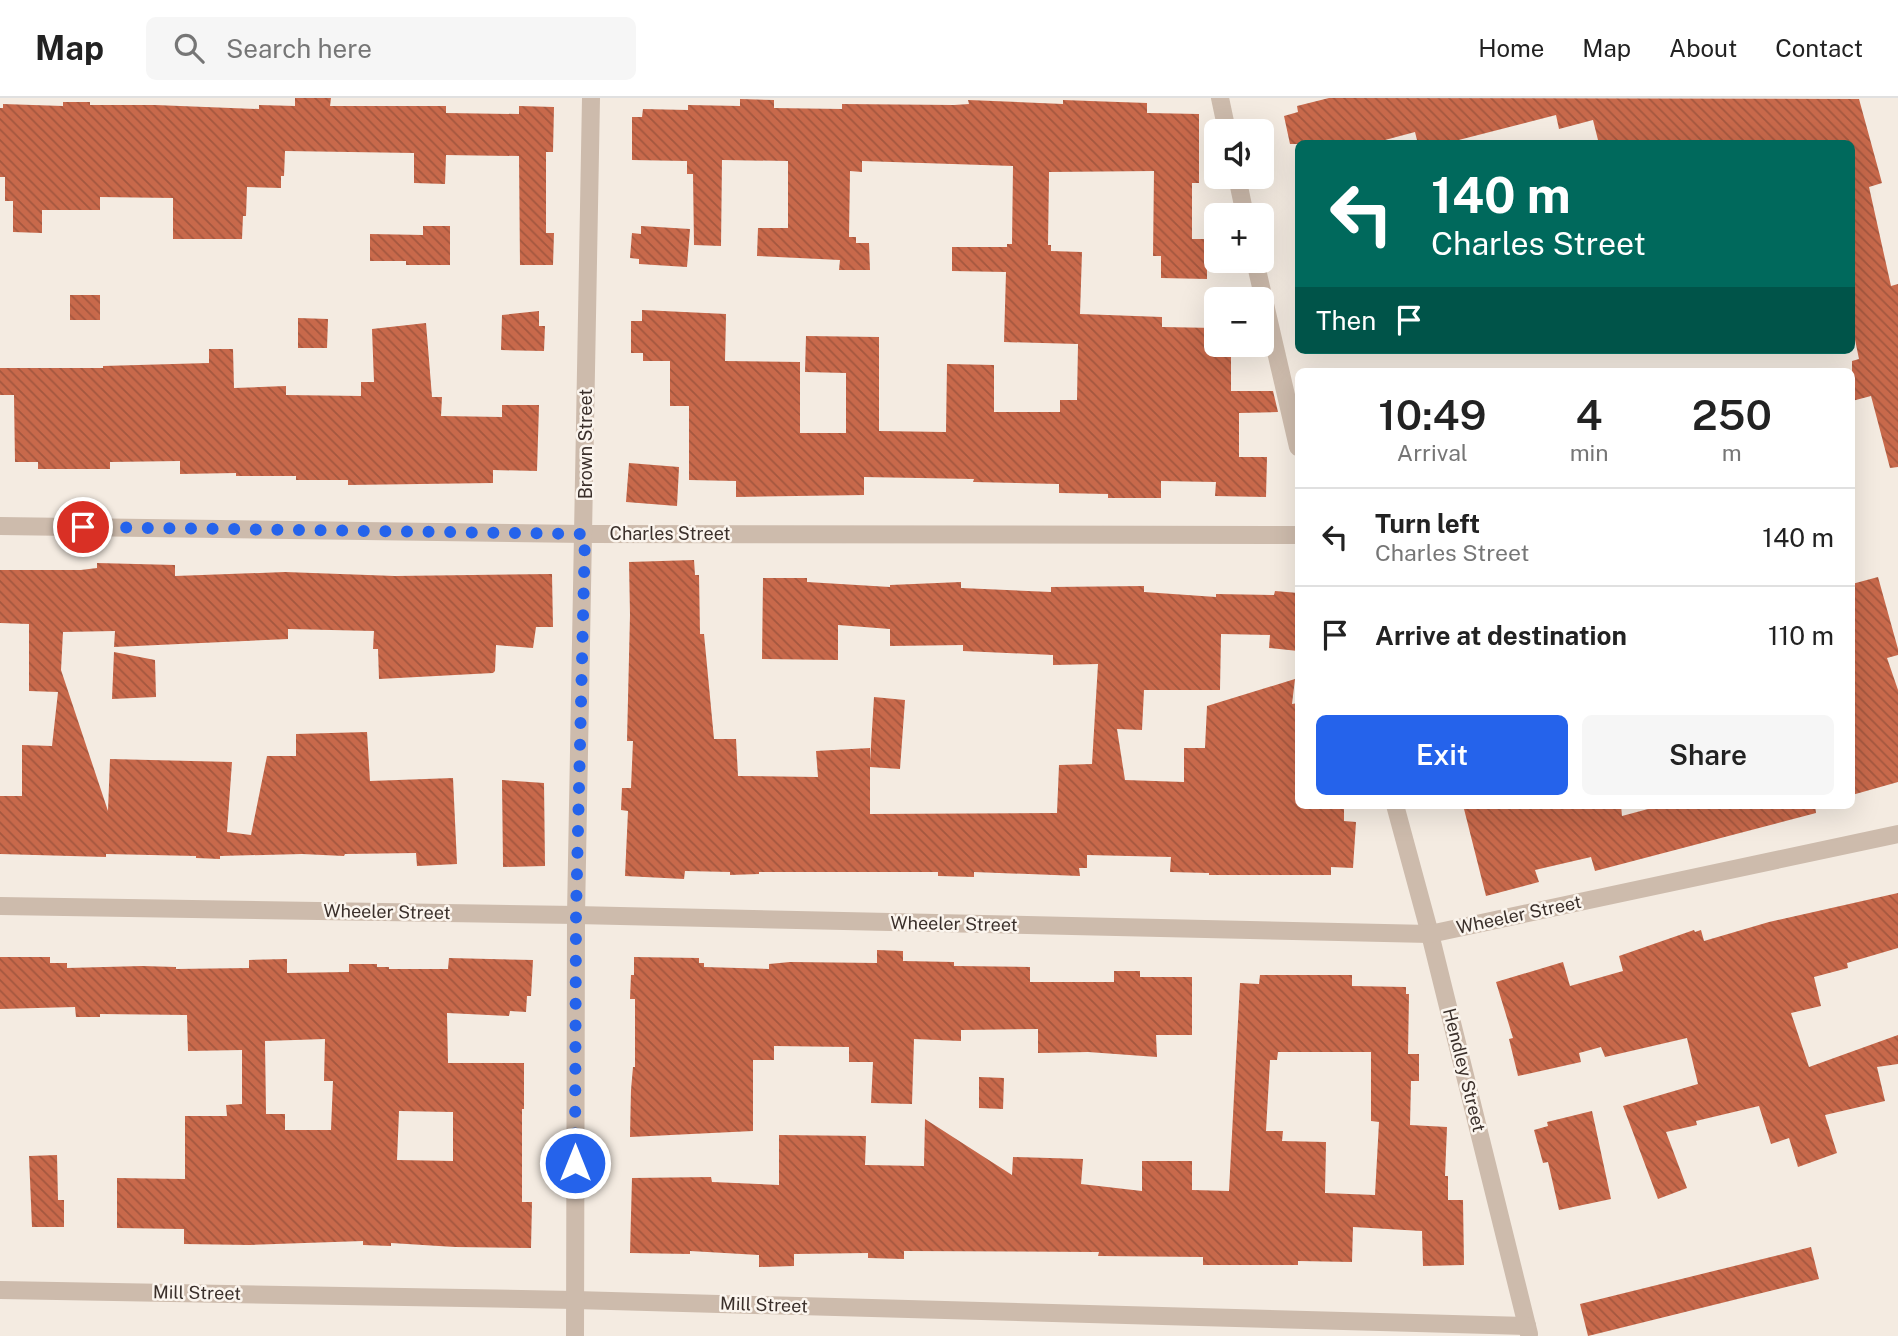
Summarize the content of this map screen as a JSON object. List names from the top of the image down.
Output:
{
  "streets": {
    "street": [
      "Brown Street",
      "Charles Street",
      "Wheeler Street",
      "Hendley Street",
      "Mill Street"
    ]
  },
  "crossings": [
    ["Brown Street", "Charles Street"],
    ["Brown Street", "Wheeler Street"],
    ["Brown Street", "Mill Street"],
    ["Wheeler Street", "Hendley Street"],
    ["Hendley Street", "Mill Street"]
  ],
  "page": {
    "header": "Map",
    "search": "Search here",
    "nav": [
      "Home",
      "Map",
      "About",
      "Contact"
    ],
    "map_buttons": ["+", "−"],
    "turn": ["140 m", "Charles Street"],
    "then": "Then",
    "eta": [
      "10:49",
      "Arrival",
      "4",
      "min",
      "250",
      "m"
    ],
    "list": [
      {
        "name": "Turn left",
        "note": "Charles Street",
        "value": "140 m"
      },
      {
        "name": "Arrive at destination",
        "value": "110 m"
      }
    ],
    "buttons": ["Exit", "Share"]
  }
}
